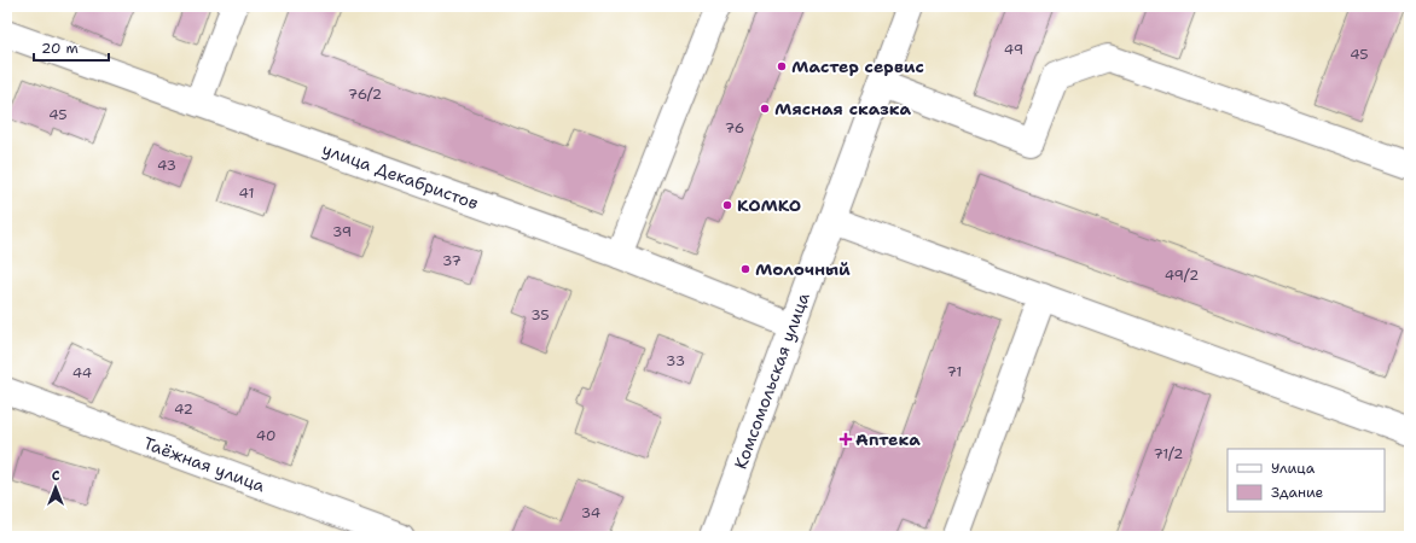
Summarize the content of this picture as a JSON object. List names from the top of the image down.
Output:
{
  "streets": {
    "street": ["улица Декабристов", "Комсомольская улица", "Таёжная улица"]
  },
  "crossings": [
    ["улица Декабристов", "Комсомольская улица"]
  ],
  "places": {
    "other": [
      "Мастер сервис",
      "Мясная сказка",
      "КОМКО",
      "Молочный"
    ],
    "health": ["Аптека"]
  },
  "house_numbers": [
    "49",
    "45",
    "76/2",
    "45",
    "76",
    "43",
    "41",
    "39",
    "37",
    "49/2",
    "35",
    "33",
    "71",
    "44",
    "42",
    "40",
    "71/2",
    "34"
  ],
  "legend": ["Улица", "Здание"],
  "scale_bar": "20 m",
  "north": "top"
}
